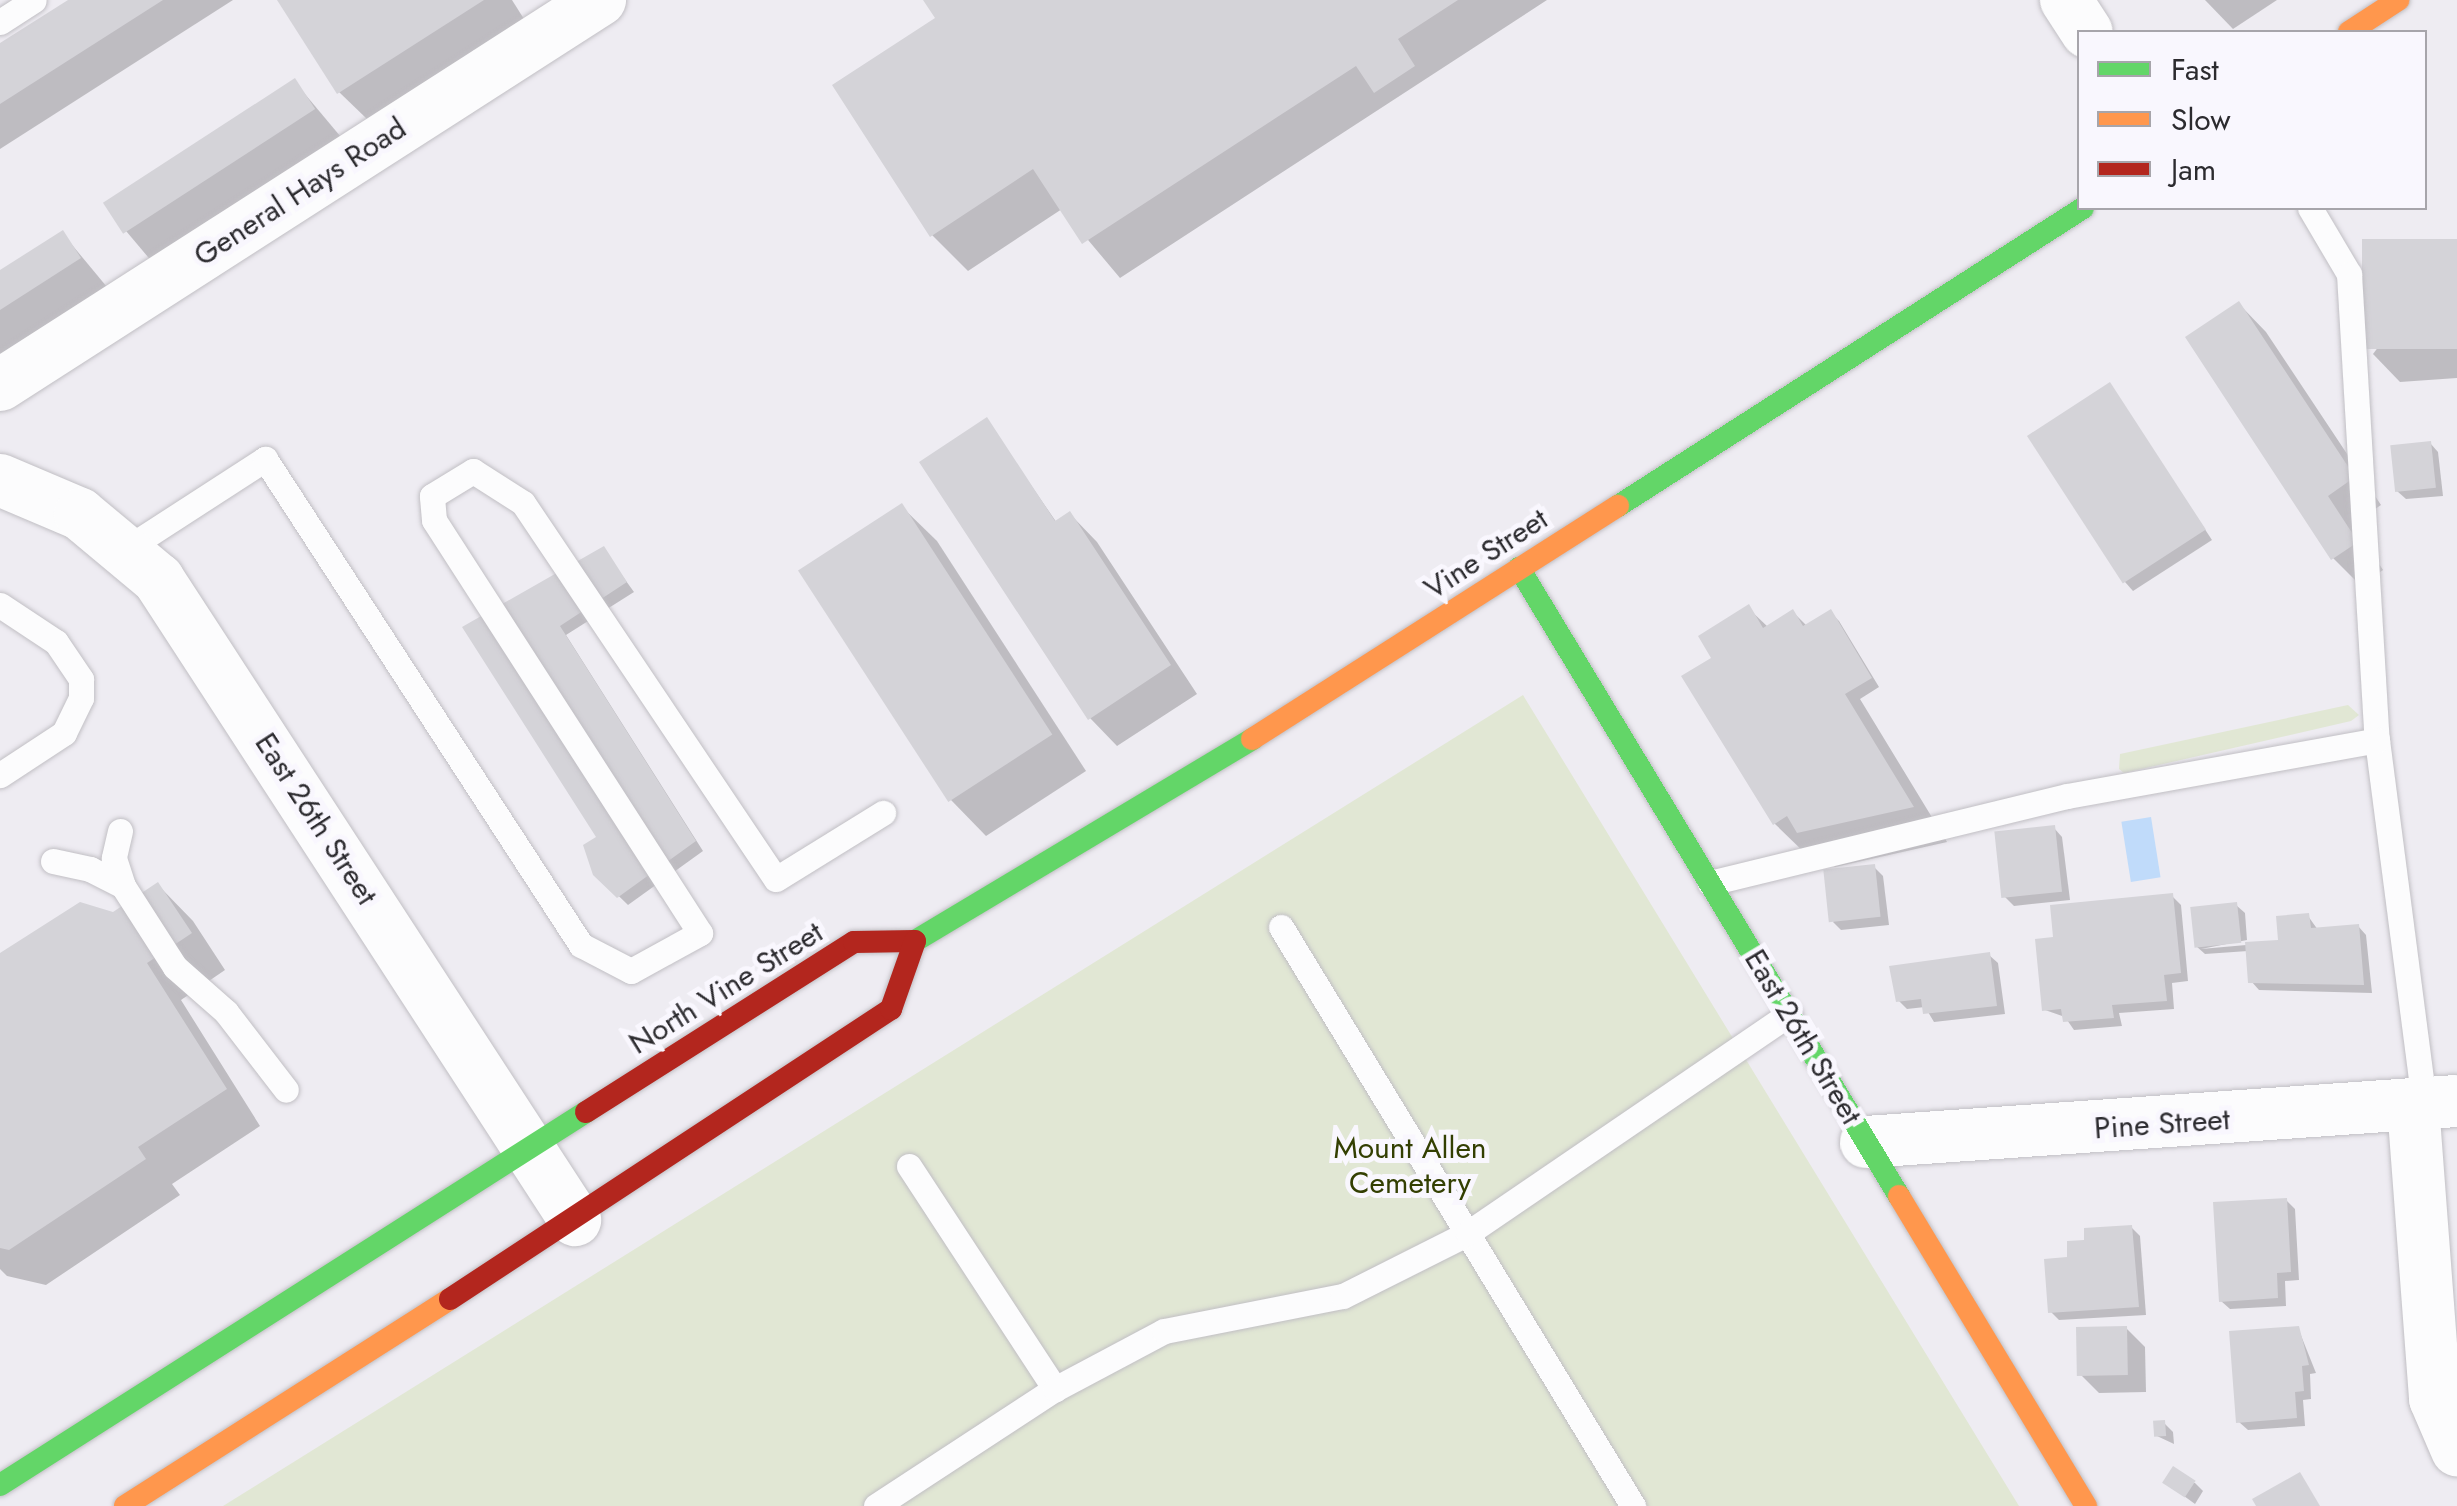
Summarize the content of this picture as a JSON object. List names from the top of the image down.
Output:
{
  "streets": {
    "main road": ["Vine Street", "East 26th Street", "North Vine Street"],
    "street": ["General Hays Road", "Pine Street"]
  },
  "crossings": [
    ["Vine Street", "East 26th Street"],
    ["Vine Street", "North Vine Street"],
    ["East 26th Street", "North Vine Street"],
    ["East 26th Street", "Pine Street"]
  ],
  "parks": ["Mount Allen Cemetery"],
  "legend": ["Fast", "Slow", "Jam"]
}
